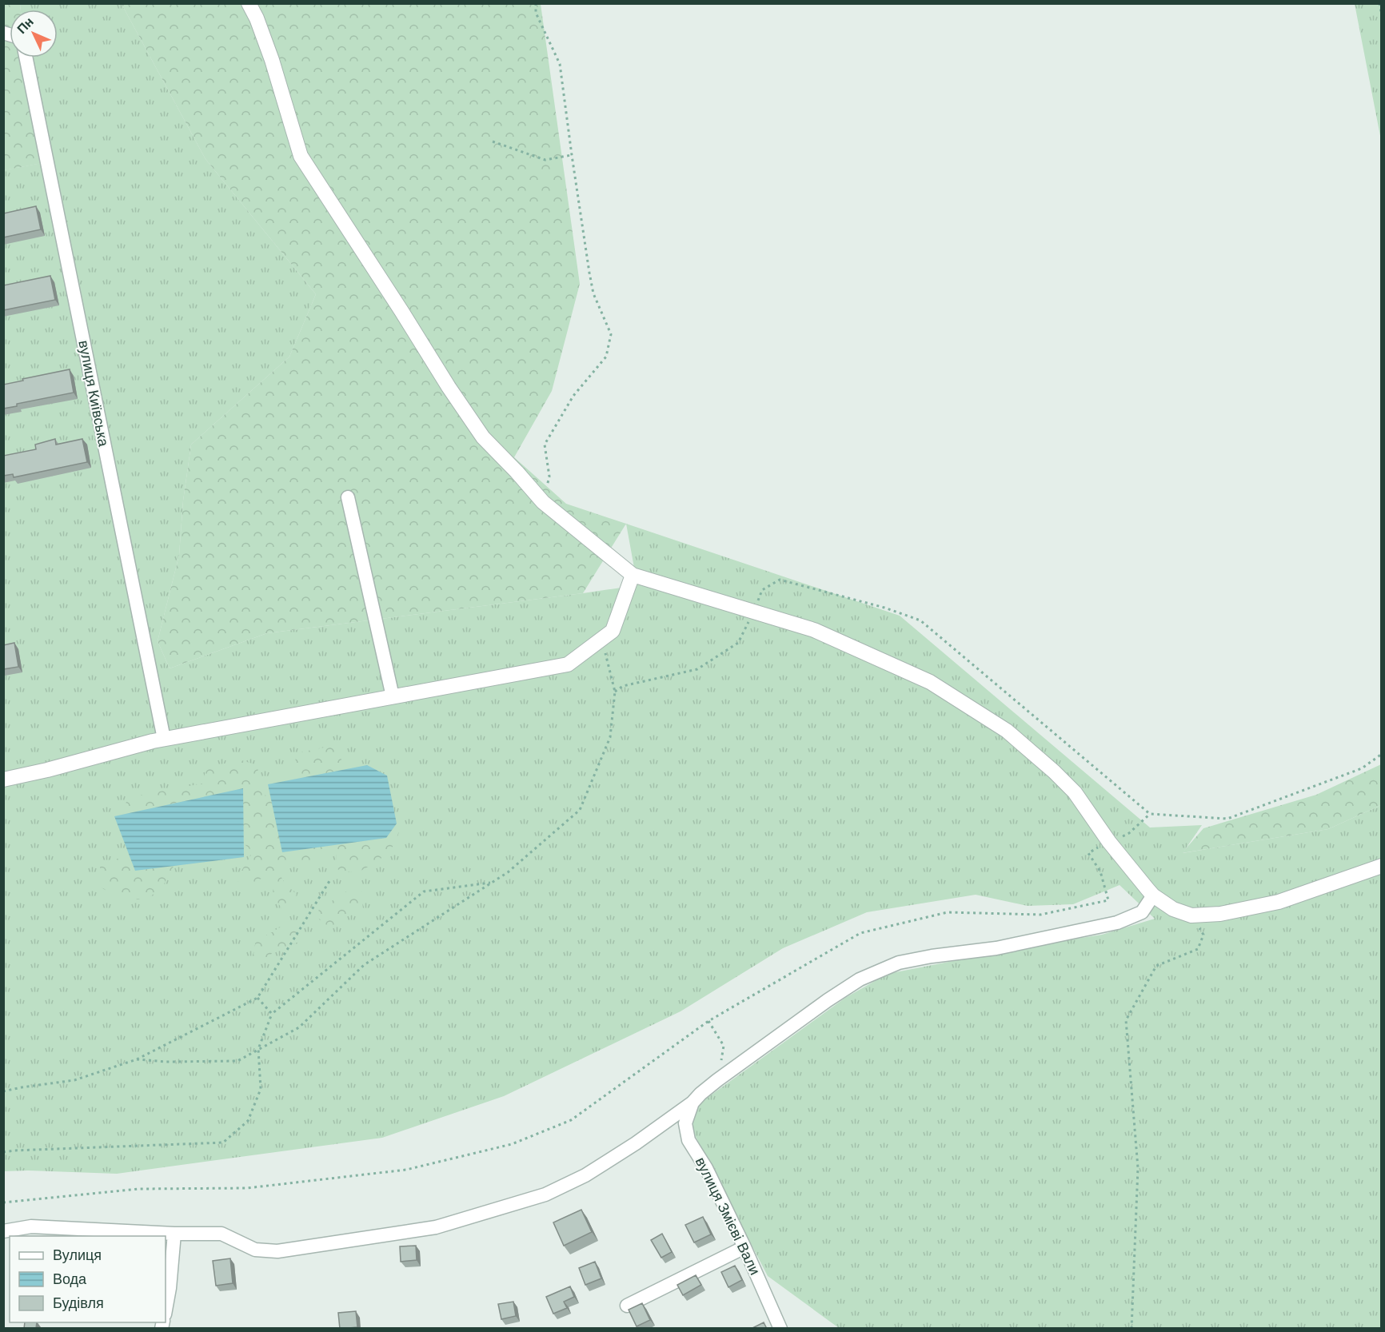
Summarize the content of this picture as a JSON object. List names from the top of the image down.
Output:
{
  "streets": {
    "street": ["вулиця Київська", "вулиця Змієві Вали"]
  },
  "legend": ["Вулиця", "Вода", "Будівля"],
  "north": "top left"
}
